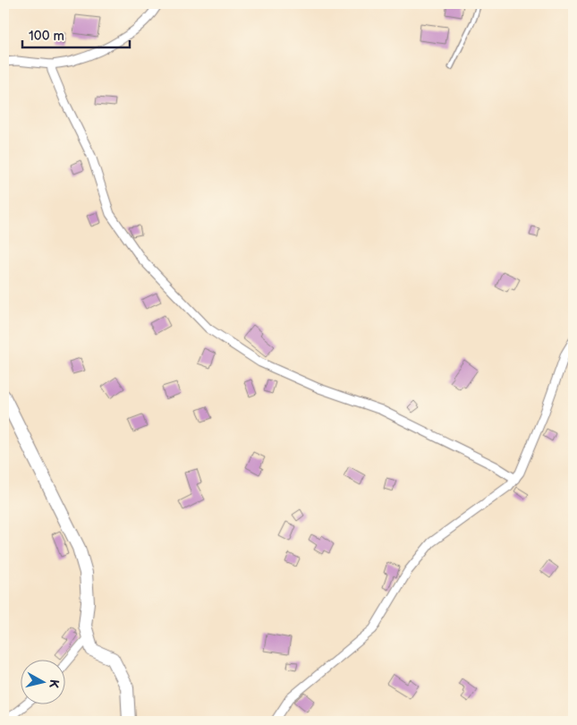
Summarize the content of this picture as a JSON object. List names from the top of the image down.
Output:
{
  "scale_bar": "100 m",
  "north": "right"
}
